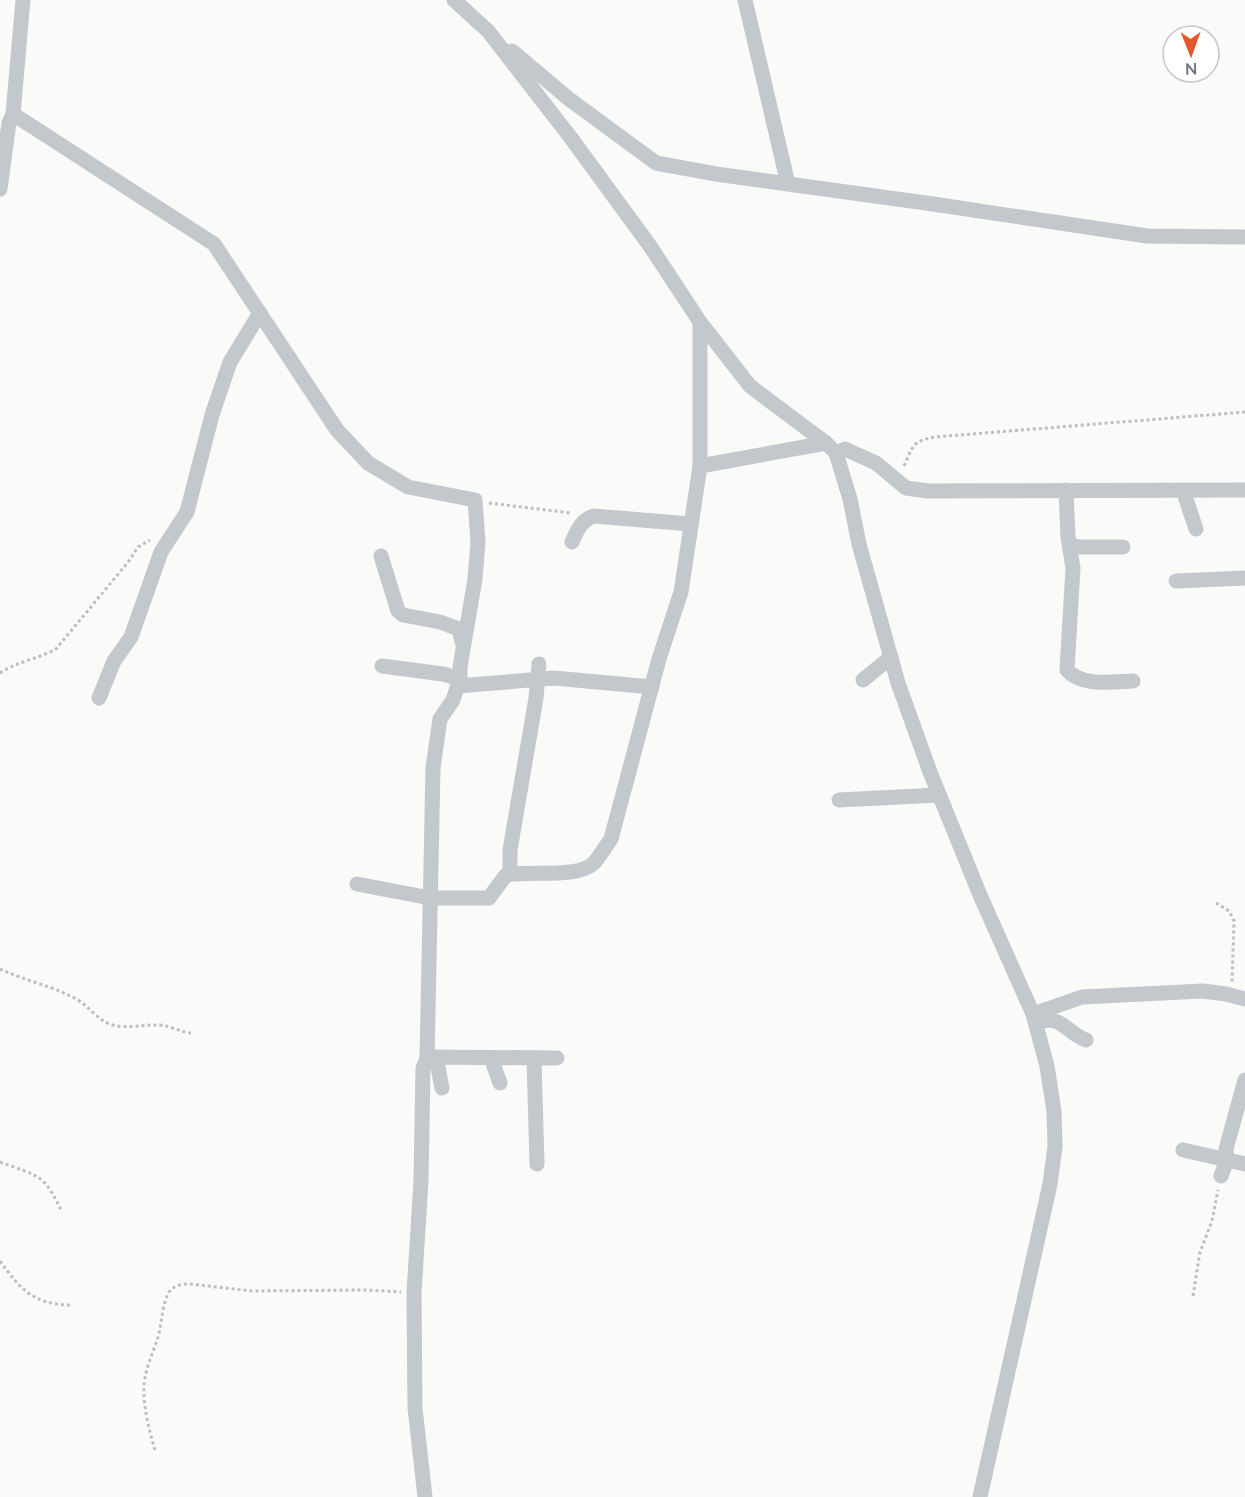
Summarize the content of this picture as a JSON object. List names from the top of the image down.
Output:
{
  "north": "bottom"
}
